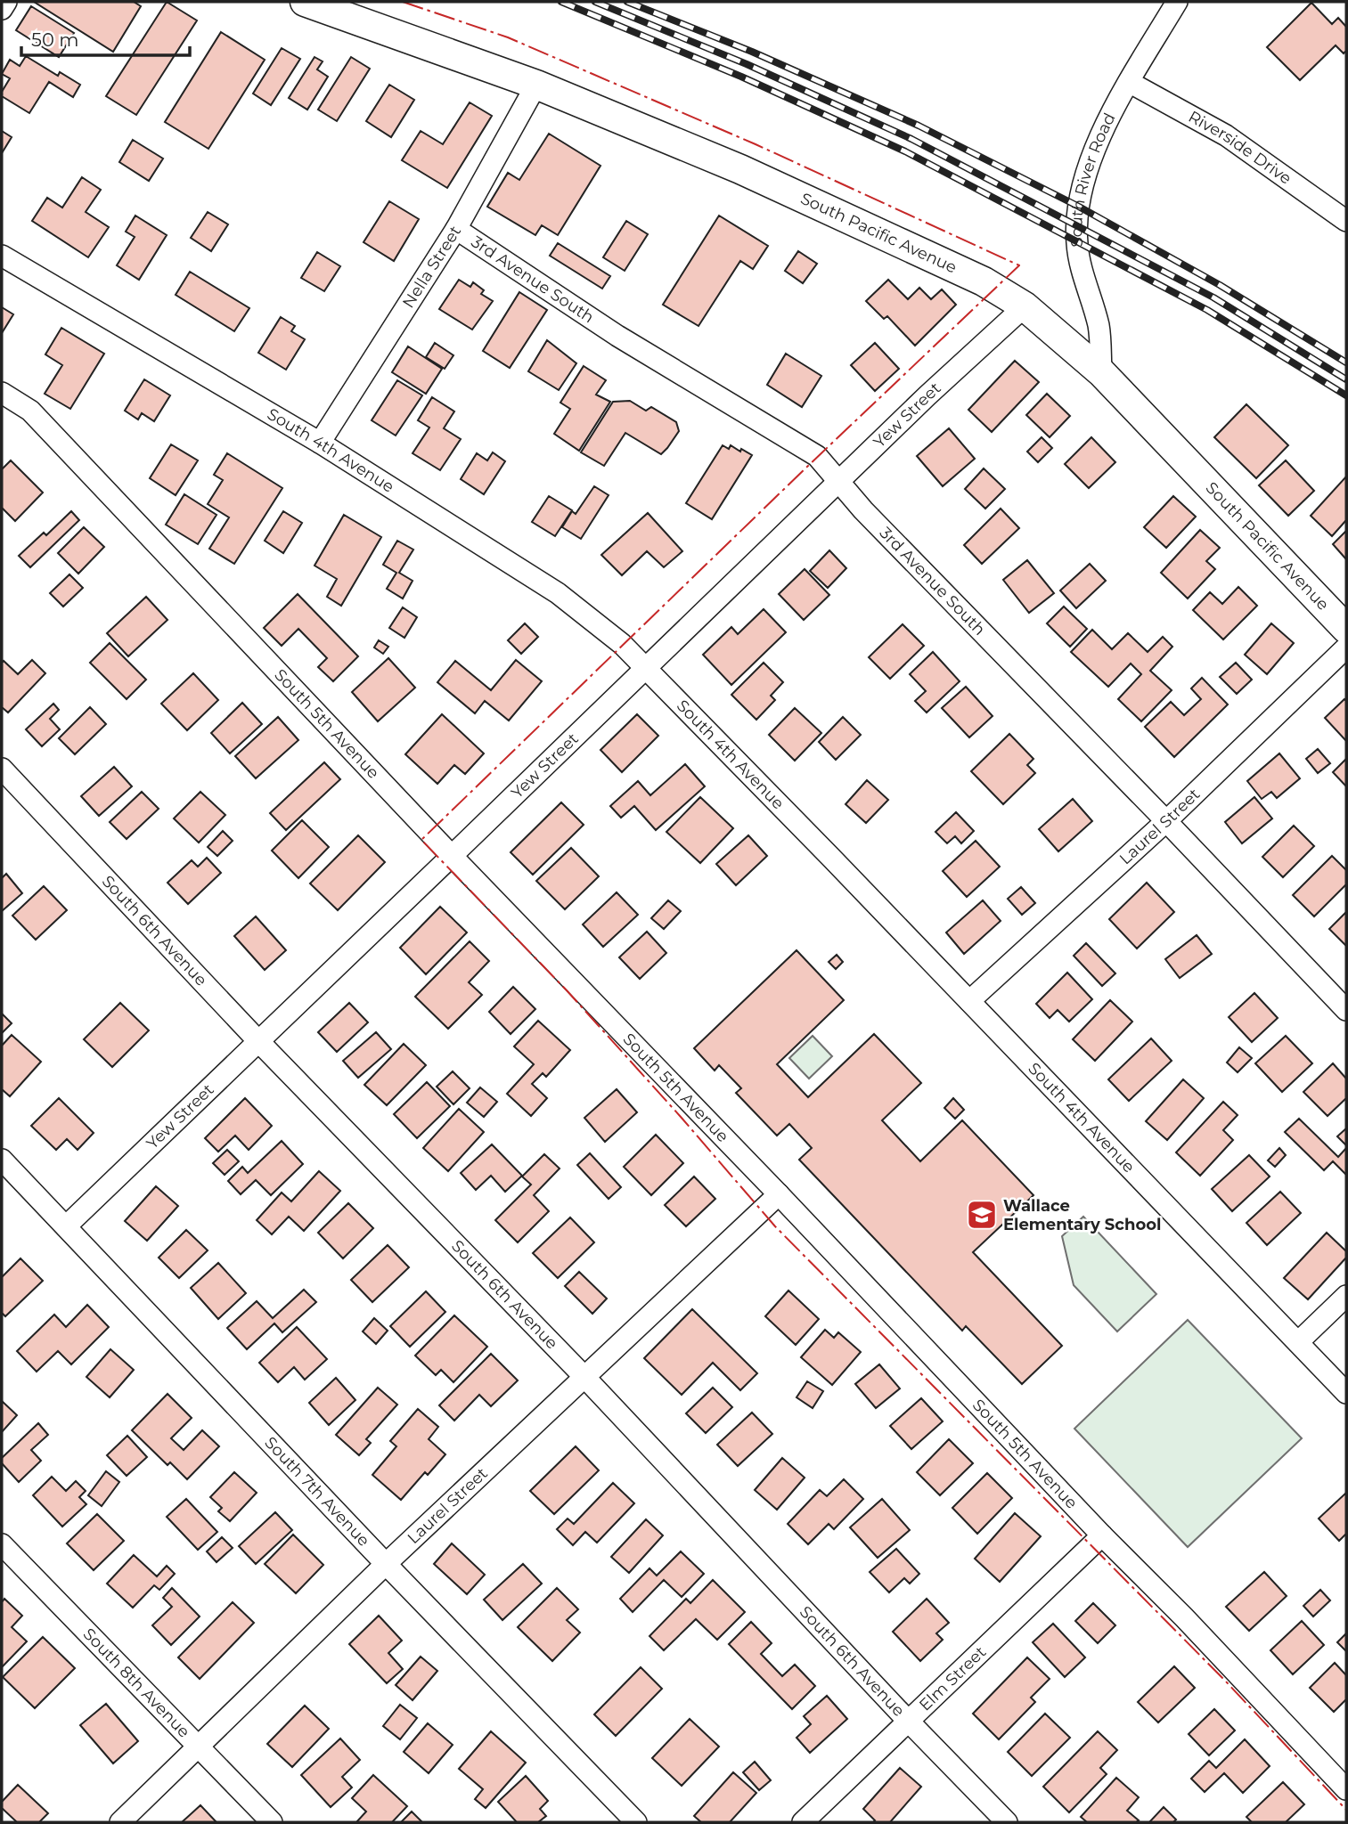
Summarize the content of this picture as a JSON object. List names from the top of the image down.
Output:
{
  "streets": {
    "street": [
      "Riverside Drive",
      "South River Road",
      "South Pacific Avenue",
      "Nella Street",
      "3rd Avenue South",
      "Yew Street",
      "South 4th Avenue",
      "South 5th Avenue",
      "Laurel Street",
      "South 6th Avenue",
      "South 7th Avenue",
      "Elm Street",
      "South 8th Avenue"
    ]
  },
  "crossings": [
    ["Riverside Drive", "South River Road"],
    ["South River Road", "South Pacific Avenue"],
    ["South Pacific Avenue", "Nella Street"],
    ["South Pacific Avenue", "Yew Street"],
    ["Nella Street", "3rd Avenue South"],
    ["Nella Street", "South 4th Avenue"],
    ["3rd Avenue South", "Yew Street"],
    ["3rd Avenue South", "Laurel Street"],
    ["Yew Street", "South 4th Avenue"],
    ["Yew Street", "South 5th Avenue"],
    ["Yew Street", "South 6th Avenue"],
    ["Yew Street", "South 7th Avenue"],
    ["South 4th Avenue", "Laurel Street"],
    ["South 5th Avenue", "Laurel Street"],
    ["South 5th Avenue", "Elm Street"],
    ["Laurel Street", "South 6th Avenue"],
    ["Laurel Street", "South 7th Avenue"],
    ["Laurel Street", "South 8th Avenue"],
    ["South 6th Avenue", "Elm Street"]
  ],
  "places": {
    "school or university": ["Wallace Elementary School"]
  },
  "scale_bar": "50 m"
}
